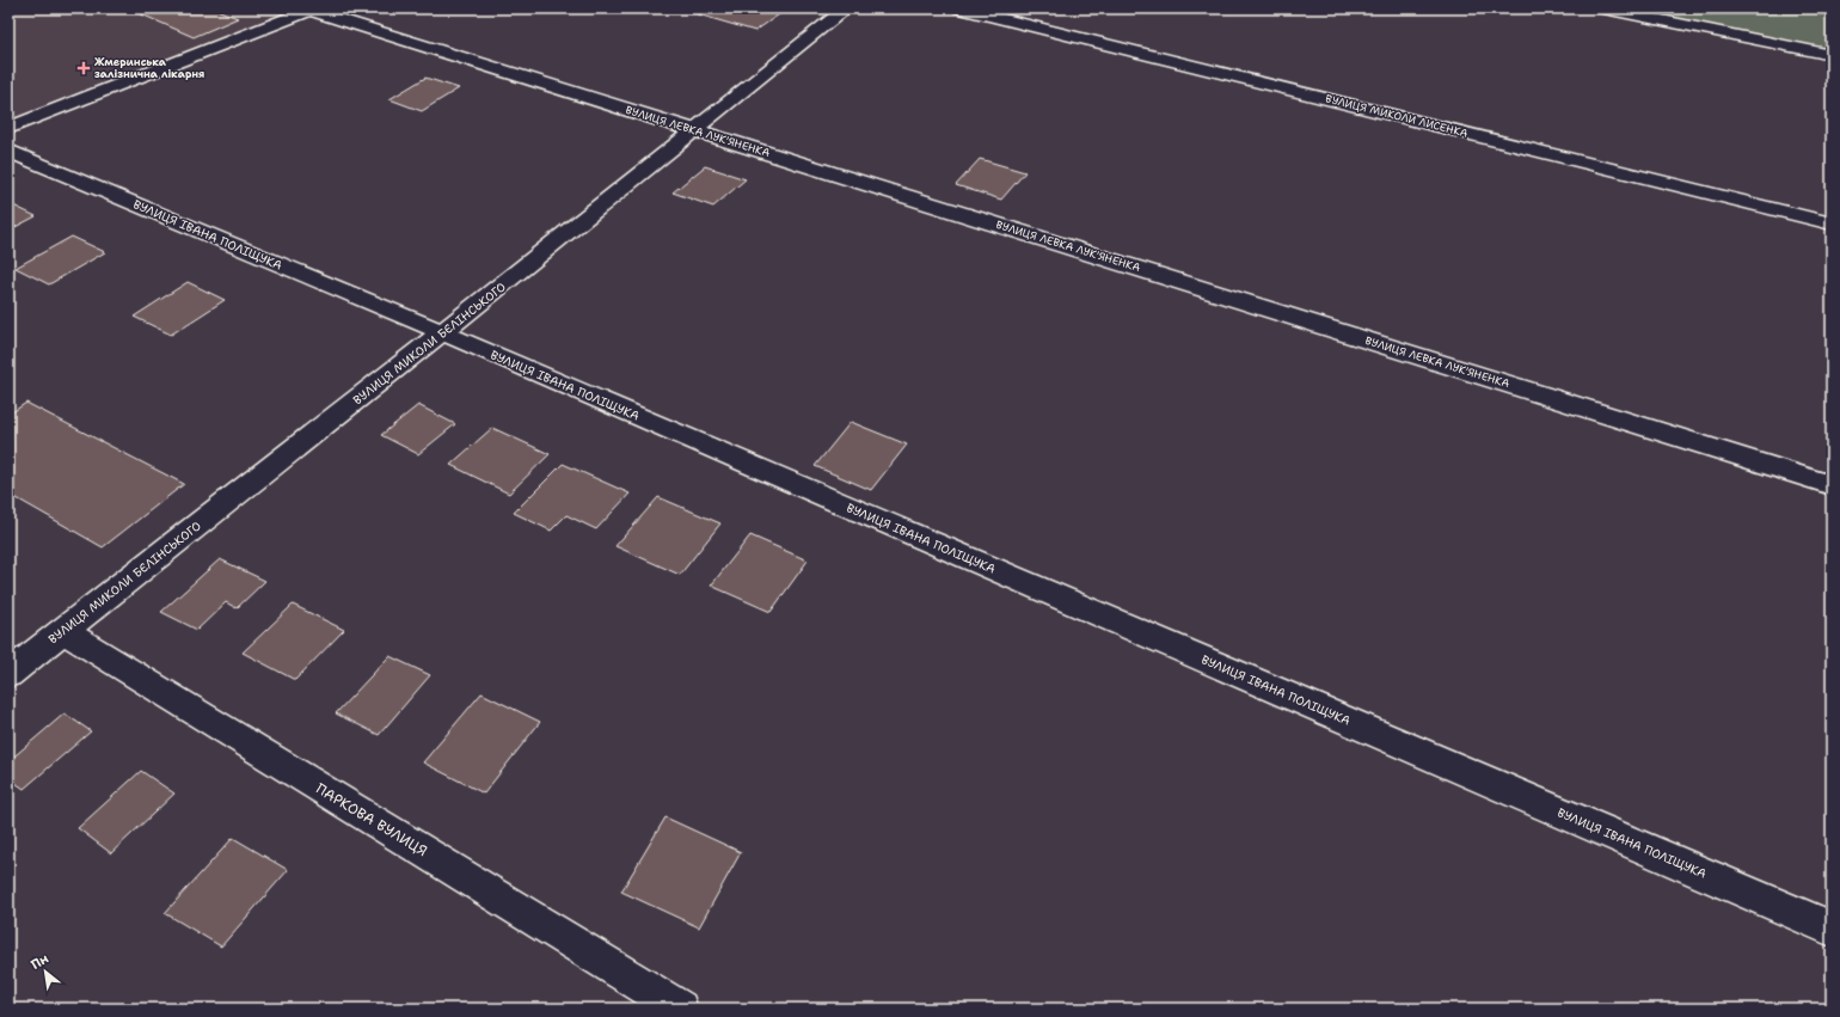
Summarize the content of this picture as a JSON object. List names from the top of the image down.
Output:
{
  "streets": {
    "street": [
      "ВУЛИЦЯ МИКОЛИ ЛИСЕНКА",
      "ВУЛИЦЯ ЛЕВКА ЛУК'ЯНЕНКА",
      "ВУЛИЦЯ ІВАНА ПОЛІЩУКА",
      "ВУЛИЦЯ МИКОЛИ БЄЛІНСЬКОГО",
      "ПАРКОВА ВУЛИЦЯ"
    ]
  },
  "crossings": [
    ["ВУЛИЦЯ ЛЕВКА ЛУК'ЯНЕНКА", "ВУЛИЦЯ МИКОЛИ БЄЛІНСЬКОГО"],
    ["ВУЛИЦЯ ІВАНА ПОЛІЩУКА", "ВУЛИЦЯ МИКОЛИ БЄЛІНСЬКОГО"],
    ["ВУЛИЦЯ МИКОЛИ БЄЛІНСЬКОГО", "ПАРКОВА ВУЛИЦЯ"]
  ],
  "places": {
    "health": ["Жмеринська залізнична лікарня"]
  },
  "north": "top left"
}
